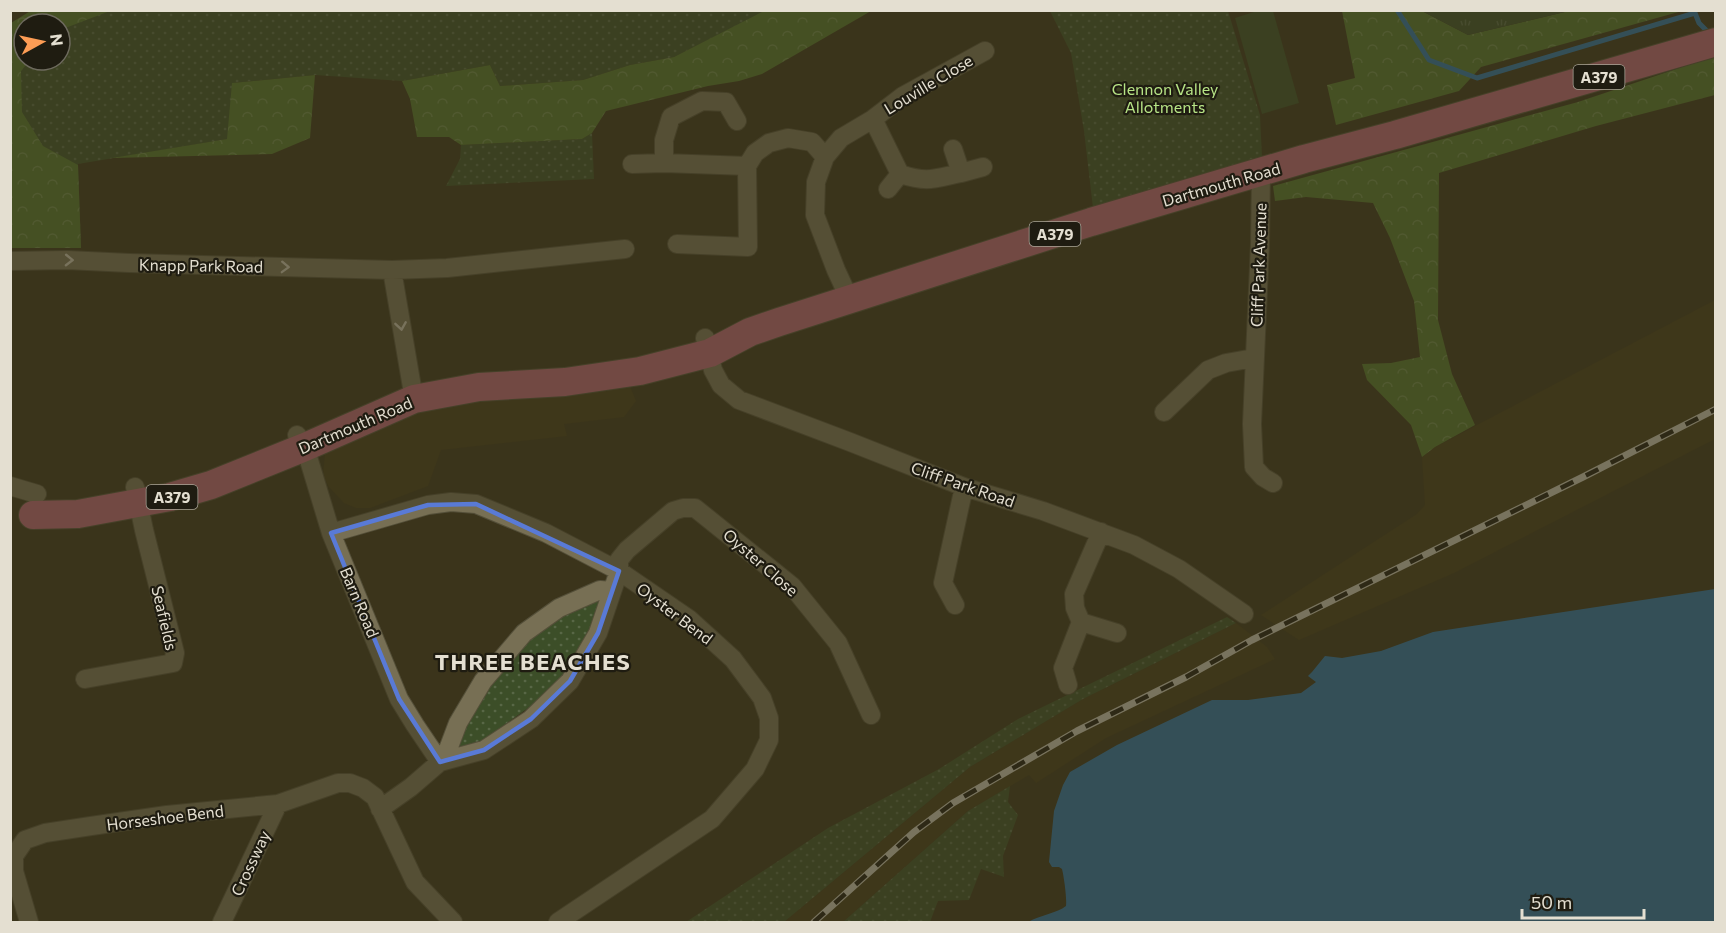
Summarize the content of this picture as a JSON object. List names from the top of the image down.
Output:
{
  "streets": {
    "main road": ["A379", "Dartmouth Road"],
    "street": [
      "Louville Close",
      "Knapp Park Road",
      "Cliff Park Avenue",
      "Cliff Park Road",
      "Oyster Close",
      "Barn Road",
      "Oyster Bend",
      "Seafields",
      "Horseshoe Bend",
      "Crossway"
    ]
  },
  "crossings": [
    ["Louville Close", "Dartmouth Road"],
    ["Dartmouth Road", "Cliff Park Avenue"],
    ["Dartmouth Road", "Cliff Park Road"],
    ["Dartmouth Road", "Barn Road"],
    ["Dartmouth Road", "Seafields"],
    ["Oyster Close", "Barn Road"],
    ["Oyster Close", "Oyster Bend"],
    ["Barn Road", "Oyster Bend"],
    ["Horseshoe Bend", "Crossway"]
  ],
  "one_way": ["Knapp Park Road"],
  "districts": ["THREE BEACHES"],
  "parks": ["Clennon Valley Allotments"],
  "scale_bar": "50 m",
  "north": "right"
}
